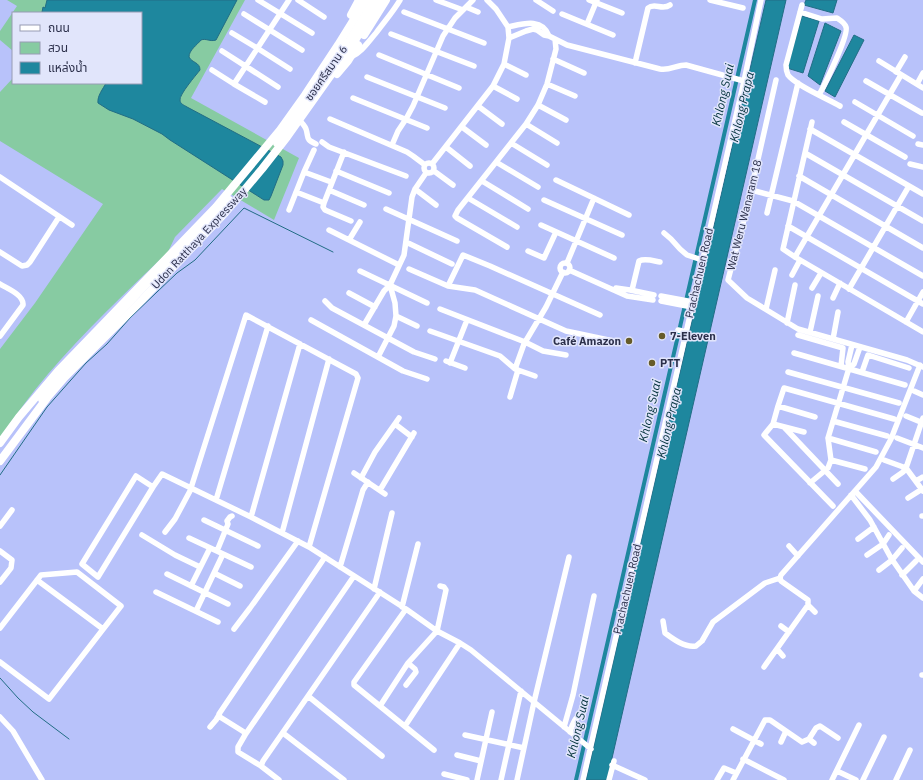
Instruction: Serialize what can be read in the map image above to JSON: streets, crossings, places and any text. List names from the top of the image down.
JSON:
{
  "streets": {
    "highway": ["Udon Ratthaya Expressway"],
    "street": ["ซอยศรีสมาน 6", "Wat Weru Wanaram 18", "Prachachuen Road"]
  },
  "crossings": [
    ["ซอยศรีสมาน 6", "Udon Ratthaya Expressway"]
  ],
  "water": ["Khlong Suai", "Khlong Prapa"],
  "places": ["7-Eleven", "Café Amazon", "PTT"],
  "legend": ["ถนน", "สวน", "แหล่งน้ำ"]
}
